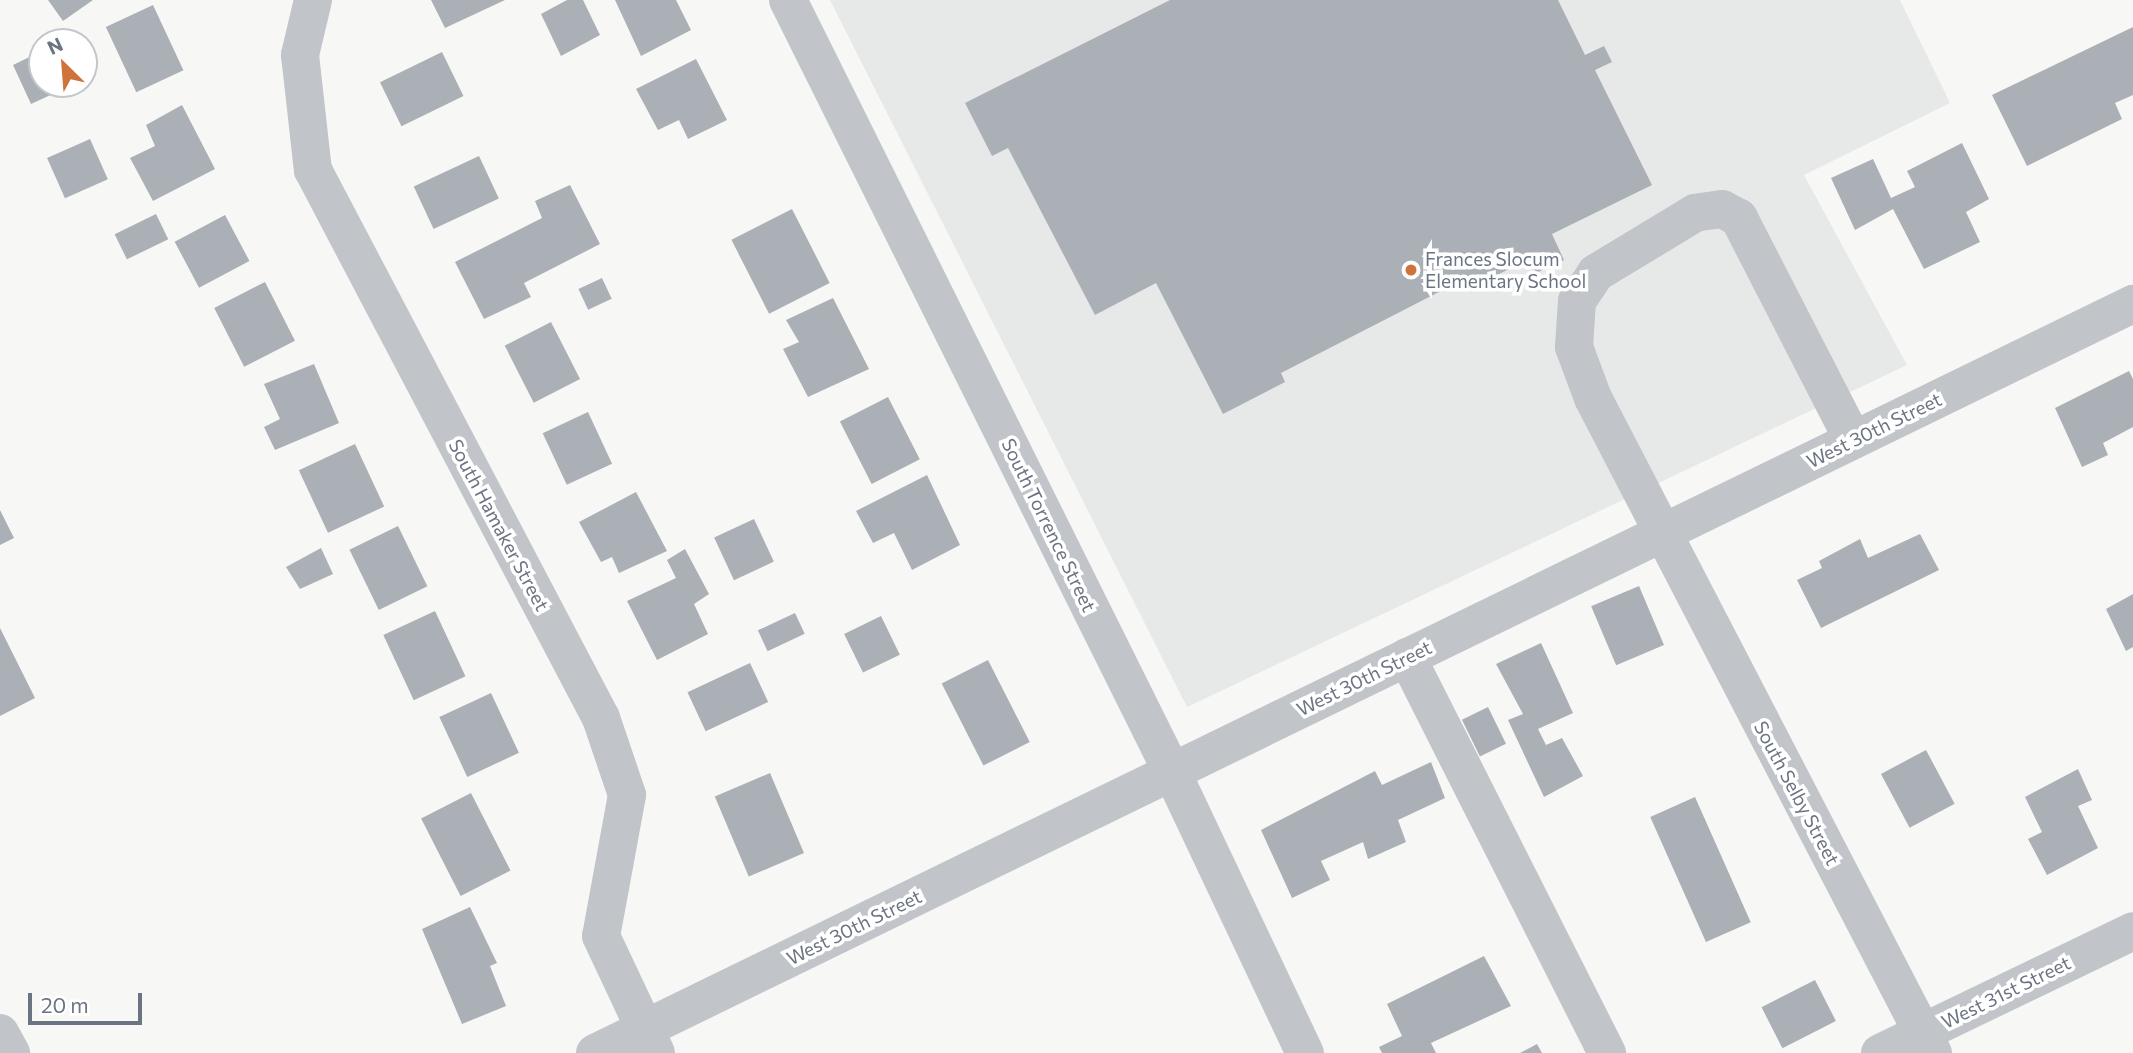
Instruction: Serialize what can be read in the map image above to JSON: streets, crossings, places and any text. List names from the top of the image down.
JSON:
{
  "streets": {
    "street": [
      "West 30th Street",
      "South Hamaker Street",
      "South Torrence Street",
      "South Selby Street",
      "West 31st Street"
    ]
  },
  "crossings": [
    ["West 30th Street", "South Hamaker Street"],
    ["West 30th Street", "South Torrence Street"],
    ["West 30th Street", "South Selby Street"],
    ["South Selby Street", "West 31st Street"]
  ],
  "places": ["Frances Slocum Elementary School"],
  "scale_bar": "20 m",
  "north": "top left"
}
